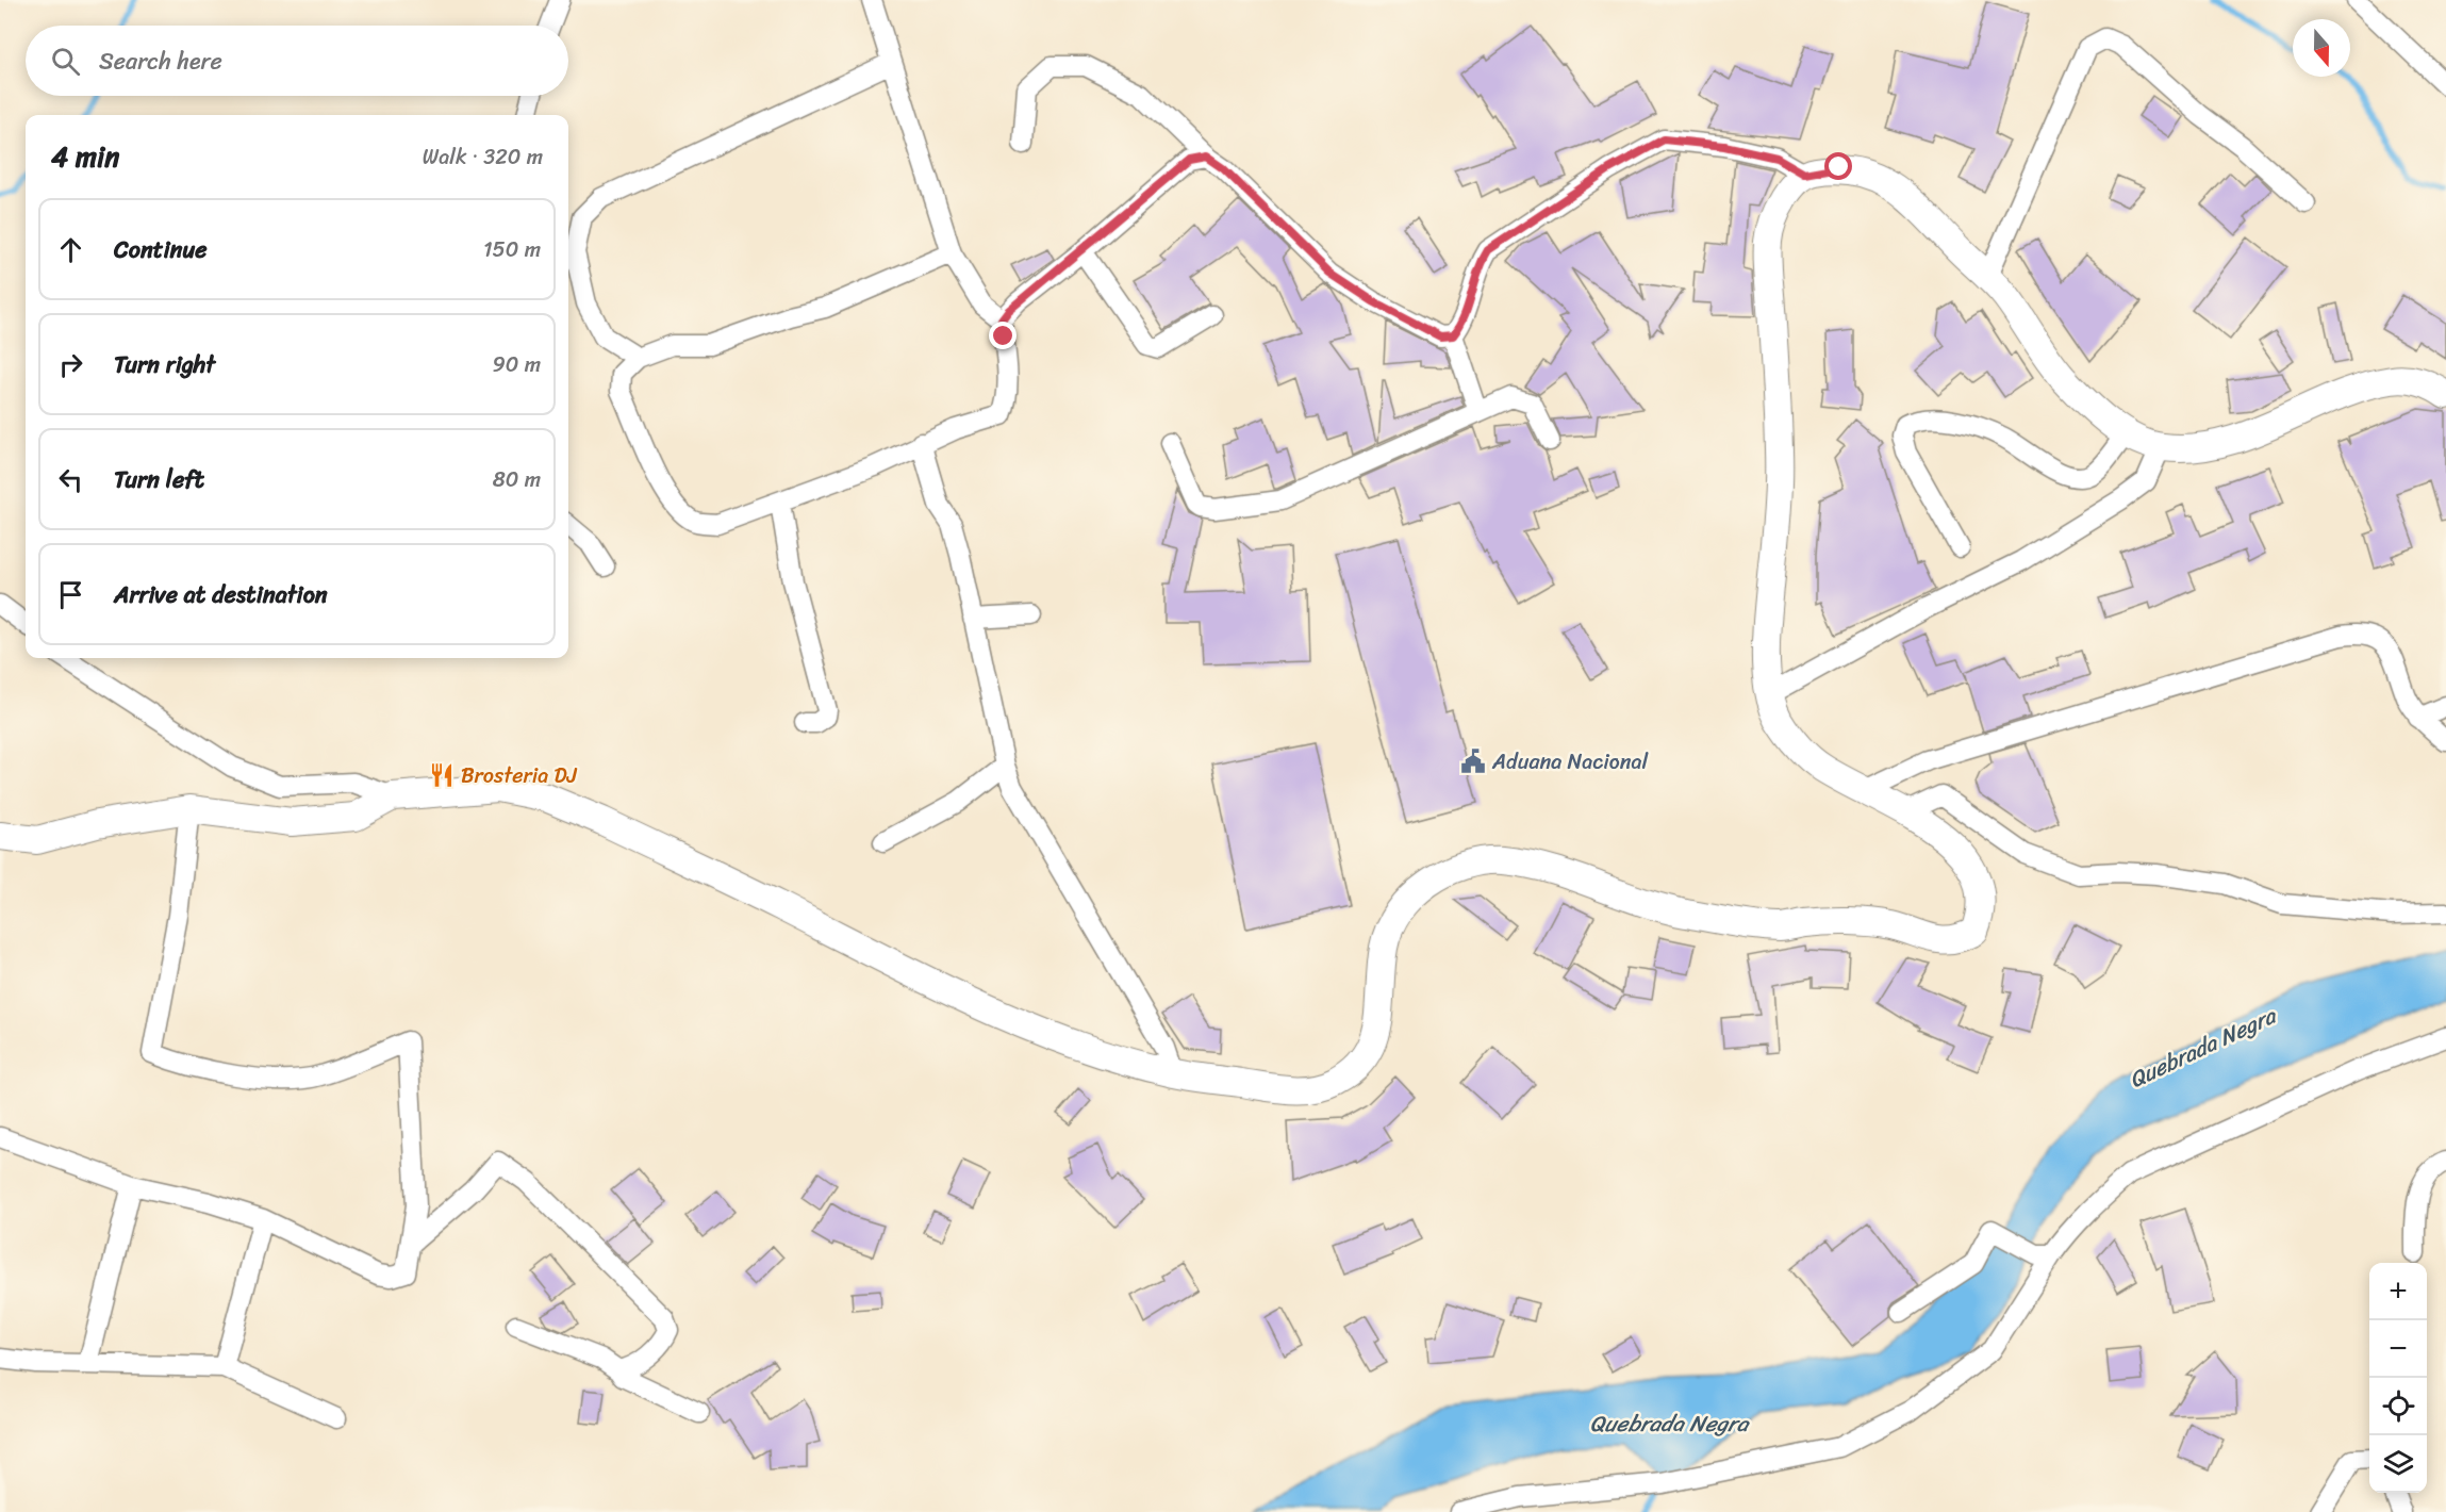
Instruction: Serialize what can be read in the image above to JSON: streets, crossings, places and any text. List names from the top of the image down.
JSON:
{
  "water": ["Quebrada Negra"],
  "places": {
    "public building": ["Aduana Nacional"],
    "restaurant": ["Brosteria DJ"]
  },
  "north": "bottom",
  "page": {
    "search": "Search here",
    "heading": ["4 min", "Walk · 320 m"],
    "list": [
      ["Continue", "150 m"],
      ["Turn right", "90 m"],
      ["Turn left", "80 m"],
      "Arrive at destination"
    ],
    "map_buttons": ["+", "−"]
  }
}
